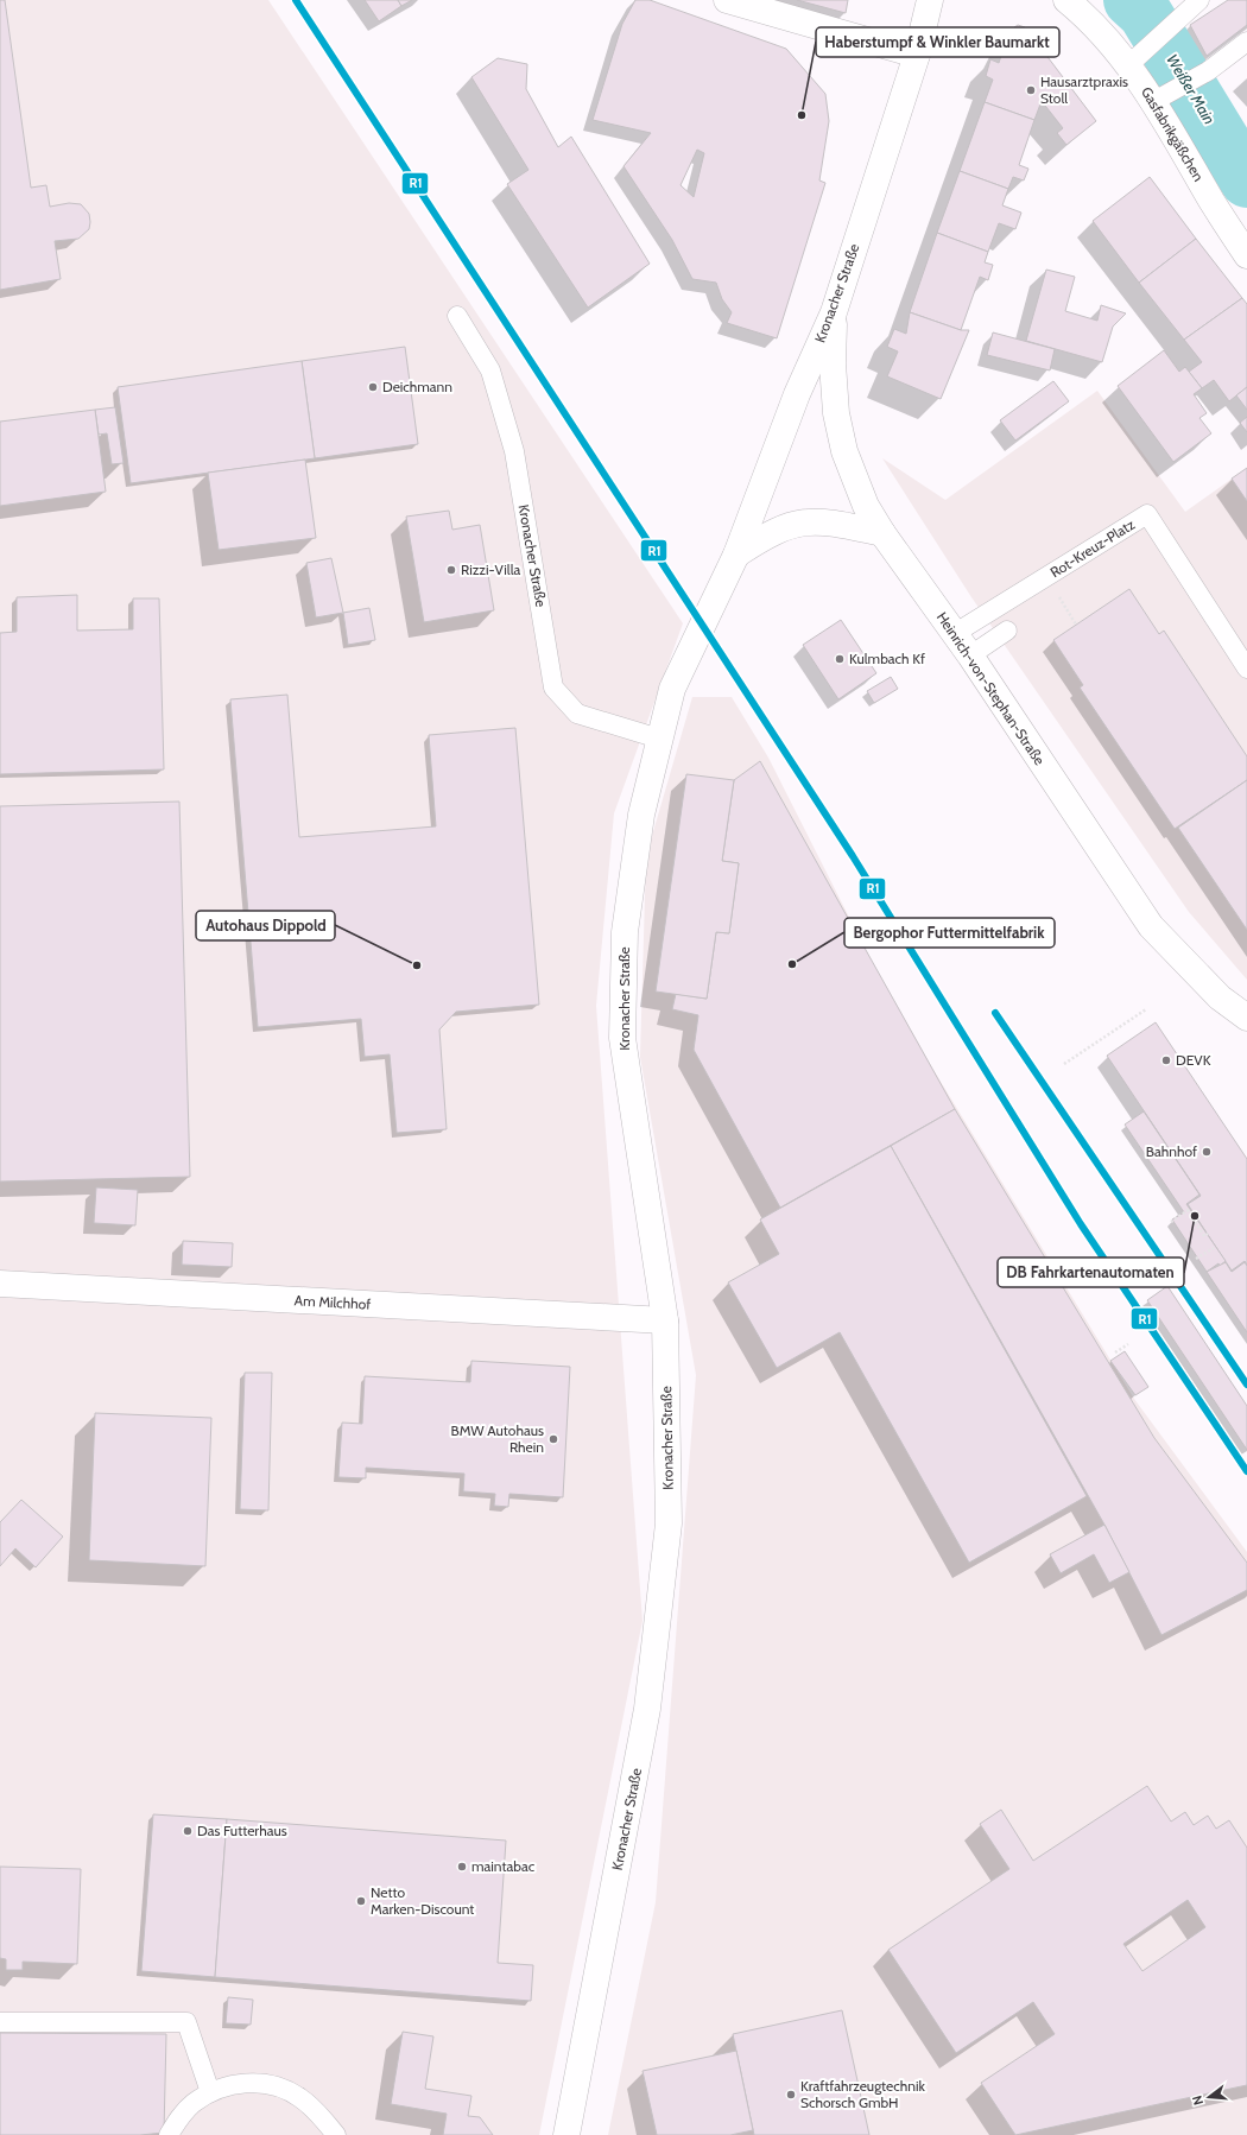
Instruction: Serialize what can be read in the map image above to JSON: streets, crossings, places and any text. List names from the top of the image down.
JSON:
{
  "streets": {
    "street": [
      "Gasfabrikgäßchen",
      "Kronacher Straße",
      "Heinrich-von-Stephan-Straße",
      "Am Milchhof"
    ],
    "lane": ["Rot-Kreuz-Platz"]
  },
  "crossings": [
    ["Kronacher Straße", "Heinrich-von-Stephan-Straße"],
    ["Kronacher Straße", "Am Milchhof"],
    ["Rot-Kreuz-Platz", "Heinrich-von-Stephan-Straße"]
  ],
  "water": ["Weißer Main"],
  "places": [
    "Hausarztpraxis Stoll",
    "Haberstumpf & Winkler Baumarkt",
    "Deichmann",
    "Rizzi-Villa",
    "Kulmbach Kf",
    "Bergophor Futtermittelfabrik",
    "Autohaus Dippold",
    "DEVK",
    "Bahnhof",
    "DB Fahrkartenautomaten",
    "BMW Autohaus Rhein",
    "Das Futterhaus",
    "maintabac",
    "Netto Marken-Discount",
    "Kraftfahrzeugtechnik Schorsch GmbH"
  ],
  "lines": ["transit line R1"],
  "north": "left"
}
